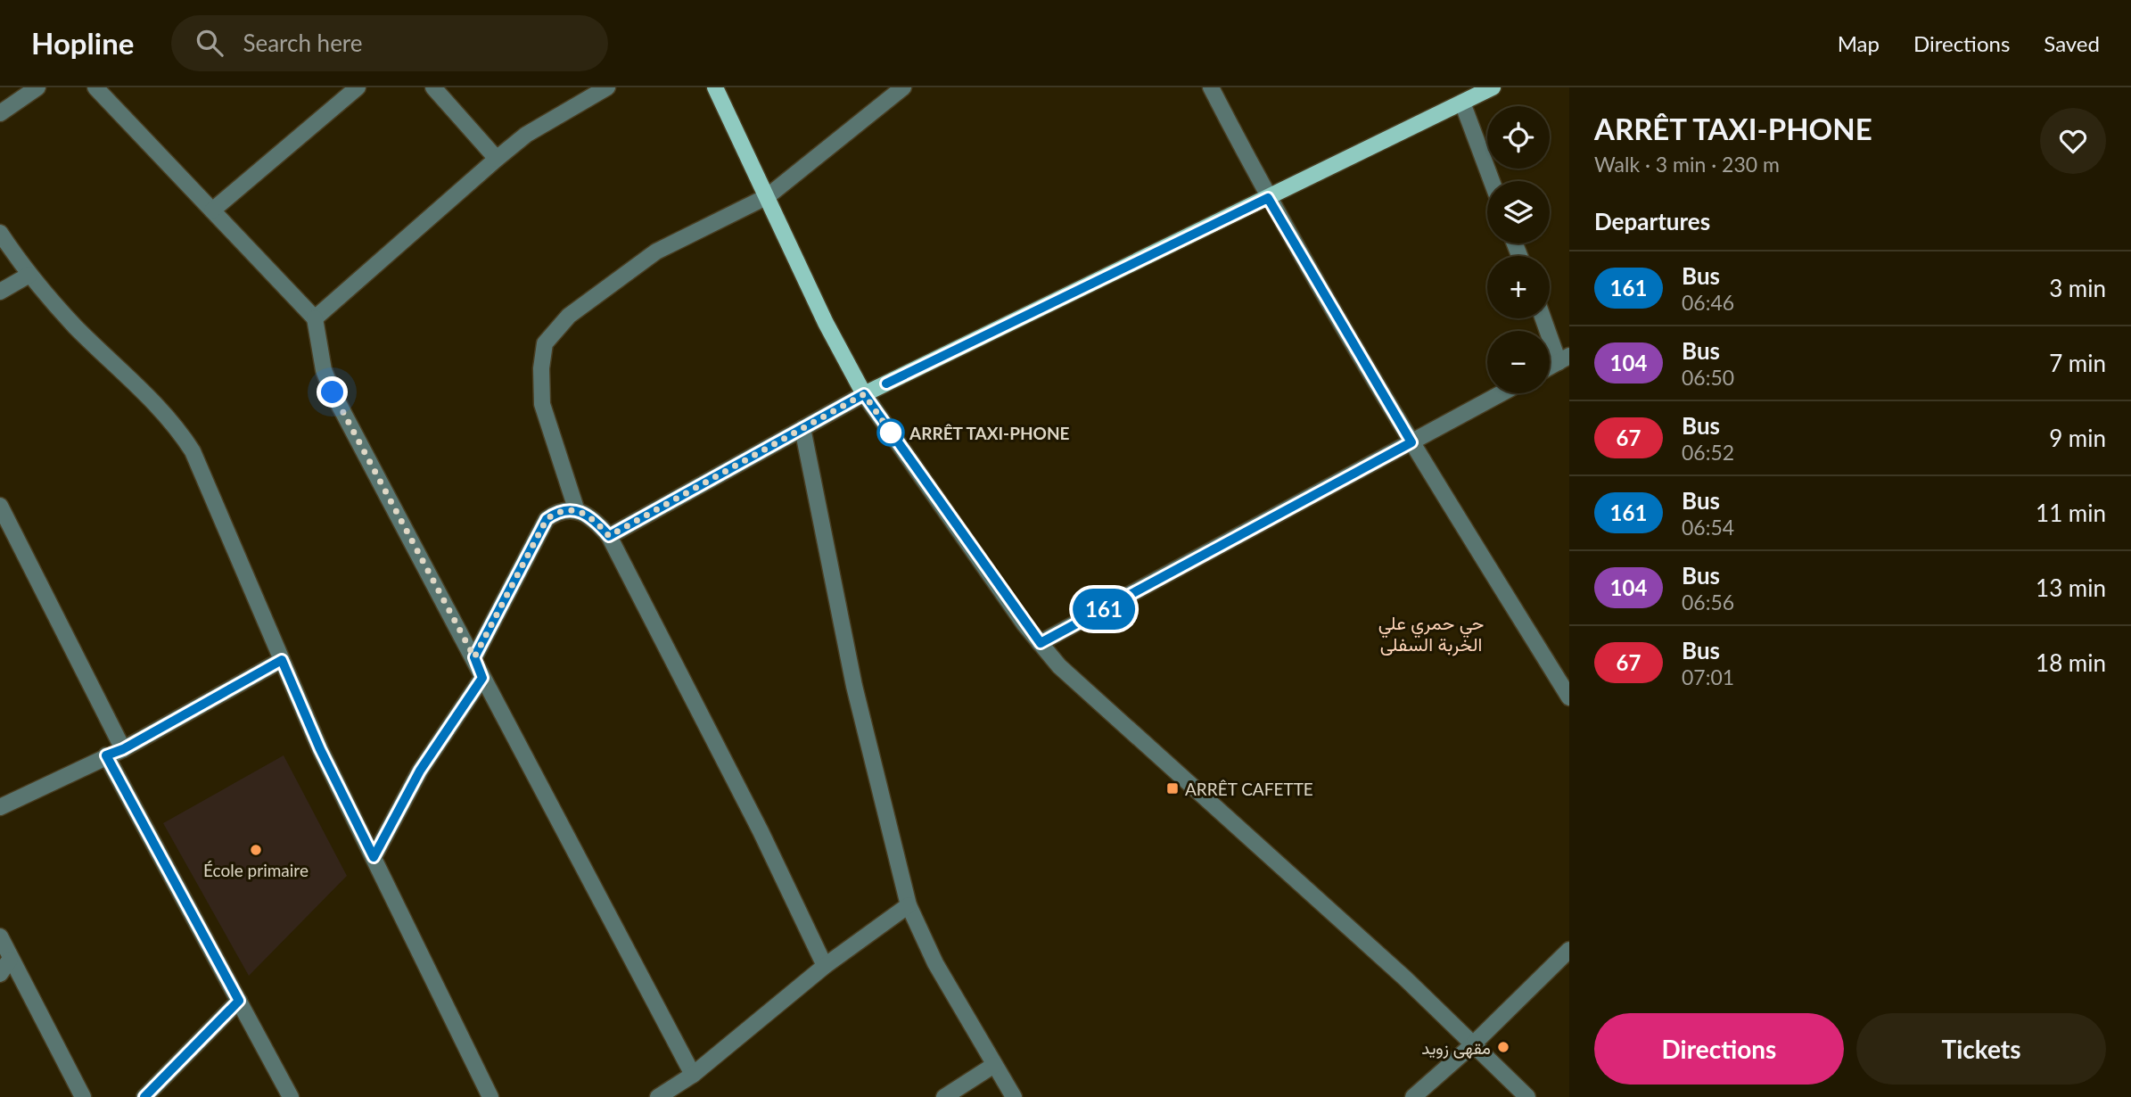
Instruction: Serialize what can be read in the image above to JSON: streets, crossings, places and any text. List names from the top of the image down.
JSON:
{
  "districts": ["حي حمري علي الخربة السفلى"],
  "places": {
    "other": ["ARRÊT TAXI-PHONE", "École primaire", "مقهى زويد"],
    "transit": ["ARRÊT CAFETTE"]
  },
  "lines": ["bus line 161"],
  "page": {
    "header": "Hopline",
    "search": "Search here",
    "nav": ["Map", "Directions", "Saved"],
    "on_map": "161",
    "heading": [
      ["ARRÊT TAXI-PHONE", "Walk · 3 min · 230 m"],
      "Departures"
    ],
    "map_buttons": ["+", "−"],
    "list": [
      {
        "mark": "161",
        "name": "Bus",
        "note": "06:46",
        "value": "3 min"
      },
      {
        "mark": "104",
        "name": "Bus",
        "note": "06:50",
        "value": "7 min"
      },
      {
        "mark": "67",
        "name": "Bus",
        "note": "06:52",
        "value": "9 min"
      },
      {
        "mark": "161",
        "name": "Bus",
        "note": "06:54",
        "value": "11 min"
      },
      {
        "mark": "104",
        "name": "Bus",
        "note": "06:56",
        "value": "13 min"
      },
      {
        "mark": "67",
        "name": "Bus",
        "note": "07:01",
        "value": "18 min"
      }
    ],
    "buttons": ["Directions", "Tickets"]
  }
}
